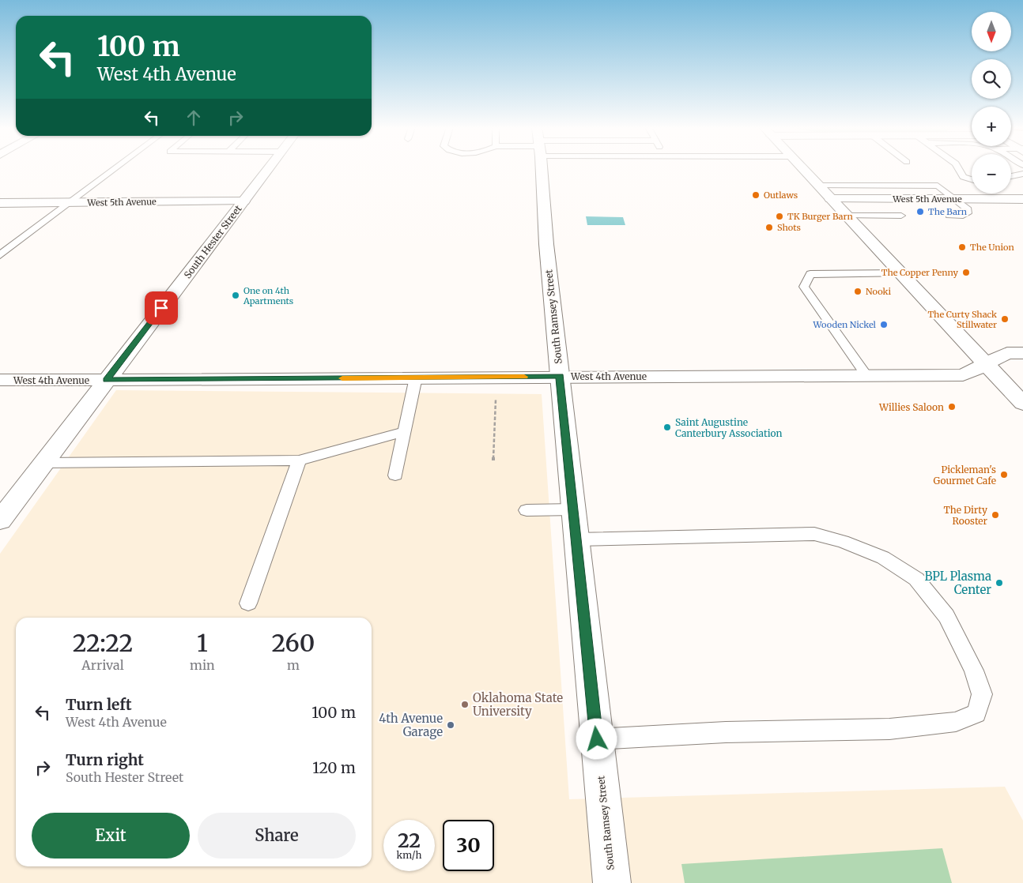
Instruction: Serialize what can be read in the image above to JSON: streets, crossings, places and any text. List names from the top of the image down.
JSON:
{
  "streets": {
    "street": [
      "West 5th Avenue",
      "South Hester Street",
      "South Ramsey Street",
      "West 4th Avenue"
    ]
  },
  "crossings": [
    ["West 5th Avenue", "South Hester Street"],
    ["South Hester Street", "West 4th Avenue"],
    ["South Ramsey Street", "West 4th Avenue"]
  ],
  "places": [
    "Outlaws",
    "The Barn",
    "TK Burger Barn",
    "Shots",
    "The Union",
    "The Copper Penny",
    "Nooki",
    "One on 4th Apartments",
    "The Curty Shack Stillwater",
    "Wooden Nickel",
    "Willies Saloon",
    "Saint Augustine Canterbury Association",
    "Pickleman's Gourmet Cafe",
    "The Dirty Rooster",
    "BPL Plasma Center",
    "Oklahoma State University",
    "4th Avenue Garage"
  ],
  "north": "bottom",
  "page": {
    "map_buttons": ["+", "−"],
    "turn": ["100 m", "West 4th Avenue"],
    "eta": [
      "22:22",
      "Arrival",
      "1",
      "min",
      "260",
      "m"
    ],
    "list": [
      {
        "name": "Turn left",
        "note": "West 4th Avenue",
        "value": "100 m"
      },
      {
        "name": "Turn right",
        "note": "South Hester Street",
        "value": "120 m"
      }
    ],
    "buttons": ["Exit", "Share"],
    "speed": "22 km/h",
    "limit": "30"
  }
}
